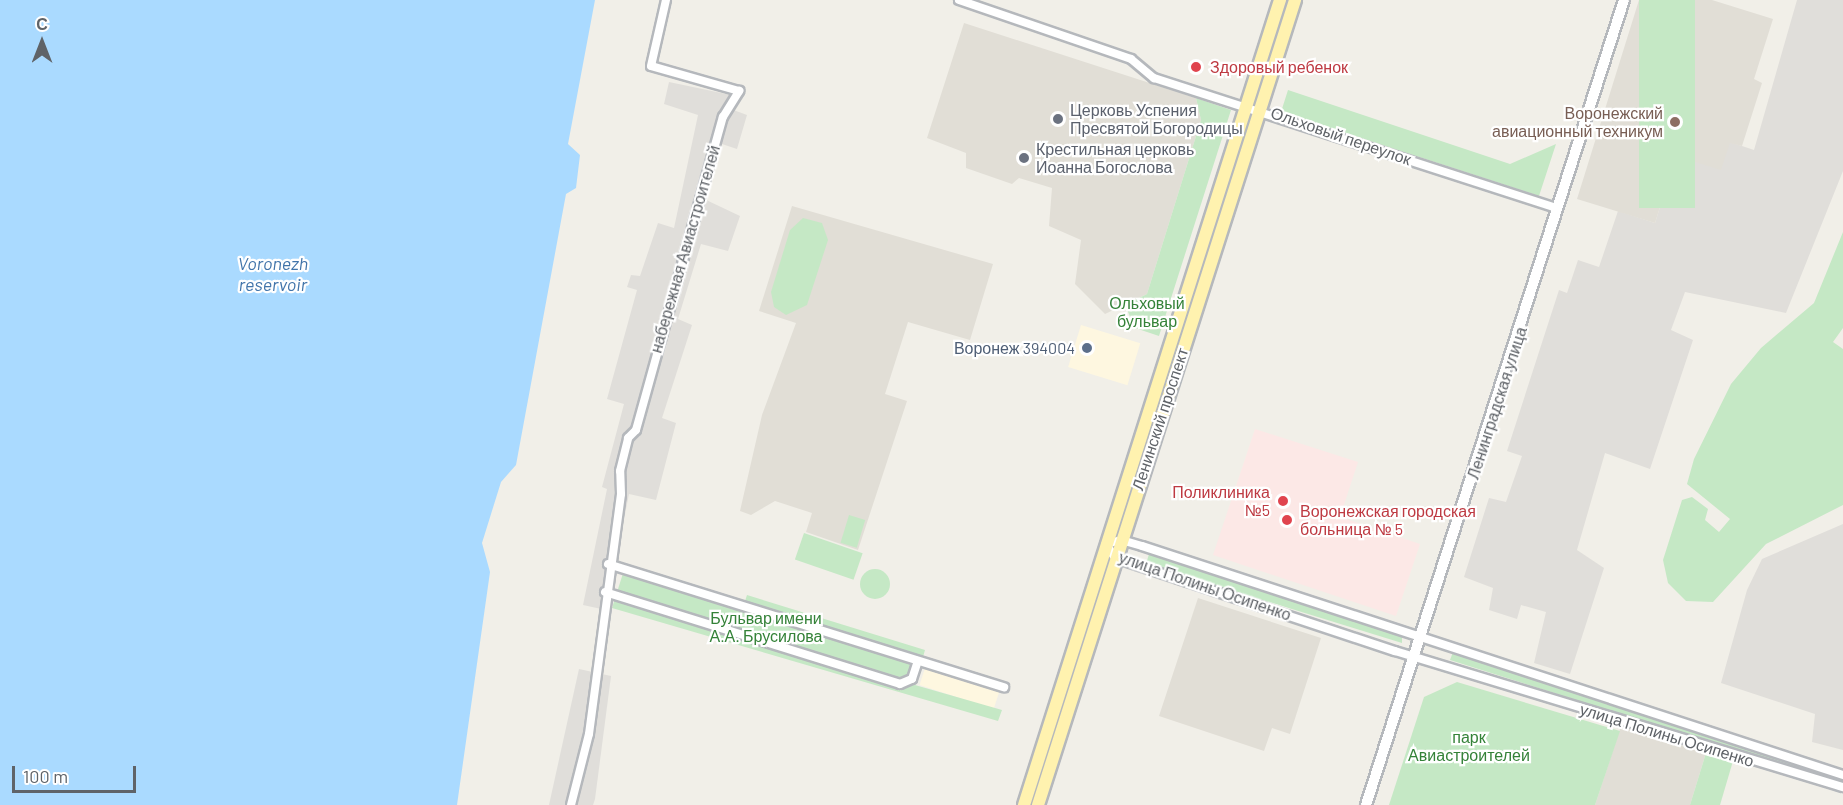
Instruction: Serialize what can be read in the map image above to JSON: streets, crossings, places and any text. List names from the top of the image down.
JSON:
{
  "streets": {
    "main road": ["Ленинградская улица", "Ленинский проспект"],
    "street": ["Ольховый переулок", "набережная Авиастроителей", "улица Полины Осипенко"]
  },
  "crossings": [
    ["Ольховый переулок", "Ленинградская улица"],
    ["Ольховый переулок", "Ленинский проспект"],
    ["Ленинградская улица", "улица Полины Осипенко"],
    ["Ленинский проспект", "улица Полины Осипенко"]
  ],
  "water": ["Voronezh reservoir"],
  "parks": ["Ольховый бульвар", "Бульвар имени А.А. Брусилова", "парк Авиастроителей"],
  "places": [
    "Здоровый ребенок",
    "Церковь Успения Пресвятой Богородицы",
    "Воронежский авиационный техникум",
    "Крестильная церковь Иоанна Богослова",
    "Воронеж 394004",
    "Поликлиника №5",
    "Воронежская городская больница № 5"
  ],
  "scale_bar": "100 m",
  "north": "top"
}
